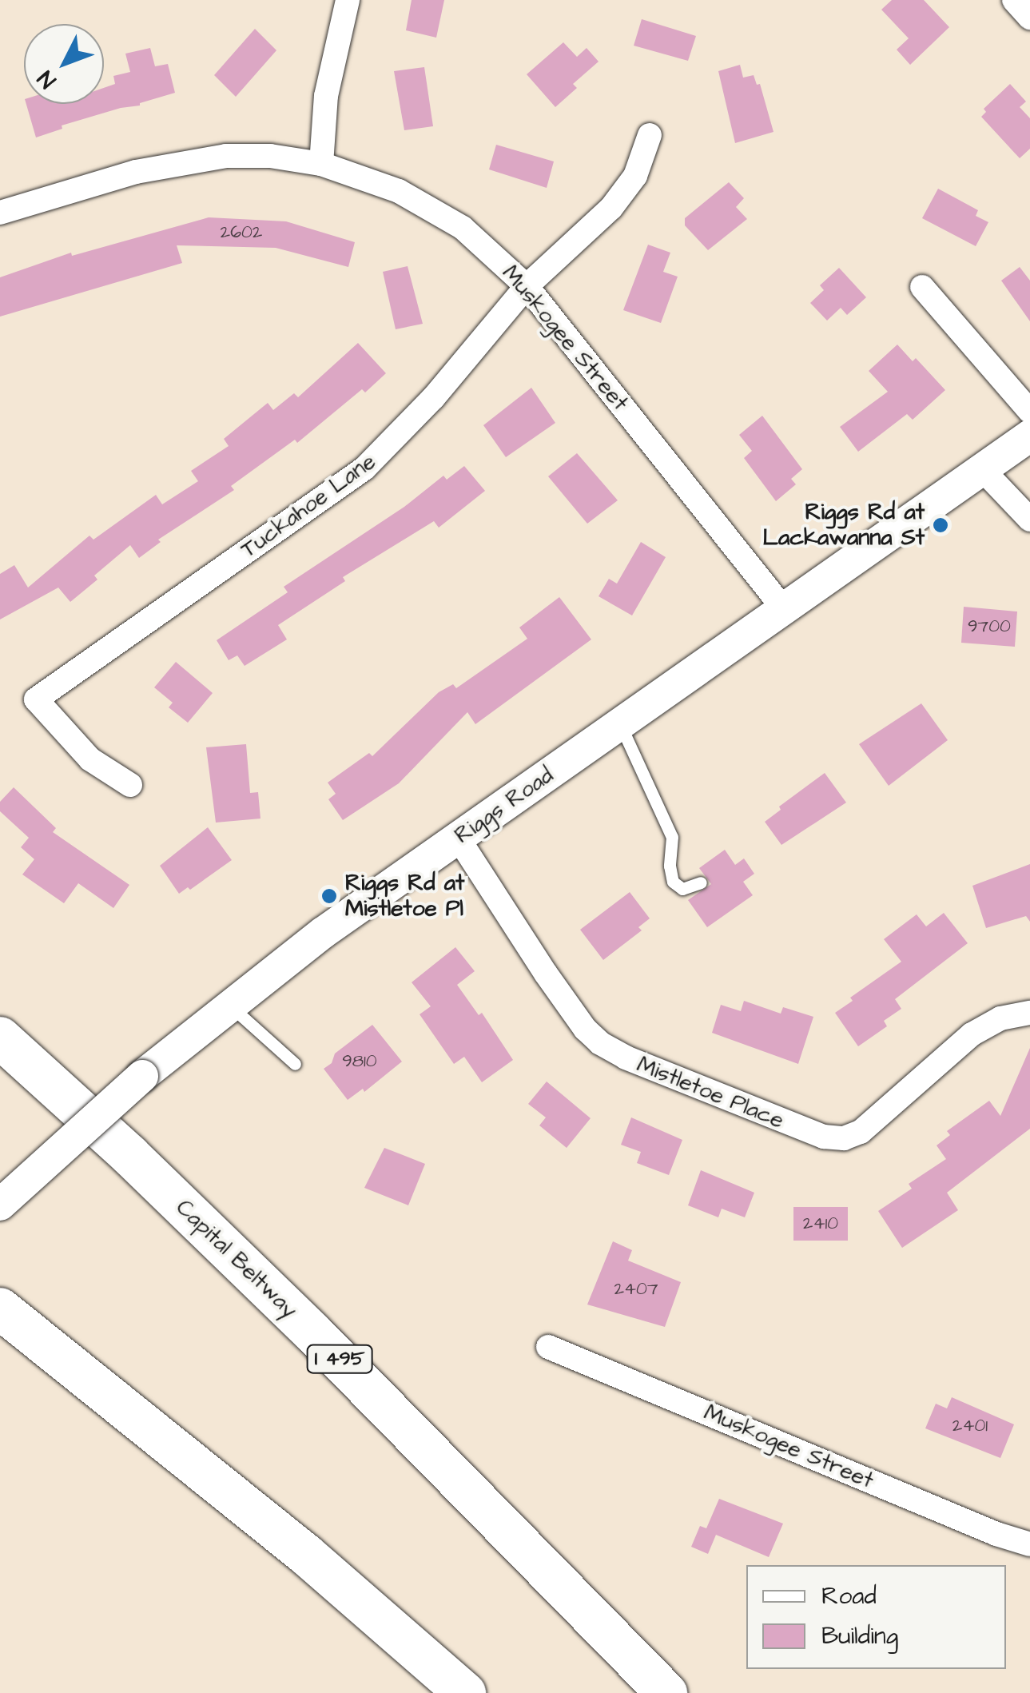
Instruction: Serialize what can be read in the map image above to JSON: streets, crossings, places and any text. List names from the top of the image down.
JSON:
{
  "streets": {
    "highway": ["Capital Beltway", "I 495"],
    "main road": ["Riggs Road"],
    "street": ["Muskogee Street", "Tuckahoe Lane", "Mistletoe Place"]
  },
  "crossings": [
    ["Muskogee Street", "Tuckahoe Lane"],
    ["Muskogee Street", "Riggs Road"],
    ["Riggs Road", "Mistletoe Place"]
  ],
  "places": ["Riggs Rd at Lackawanna St", "Riggs Rd at Mistletoe Pl"],
  "house_numbers": [
    "2602",
    "9700",
    "9810",
    "2410",
    "2407",
    "2401"
  ],
  "legend": ["Road", "Building"],
  "north": "bottom left"
}
